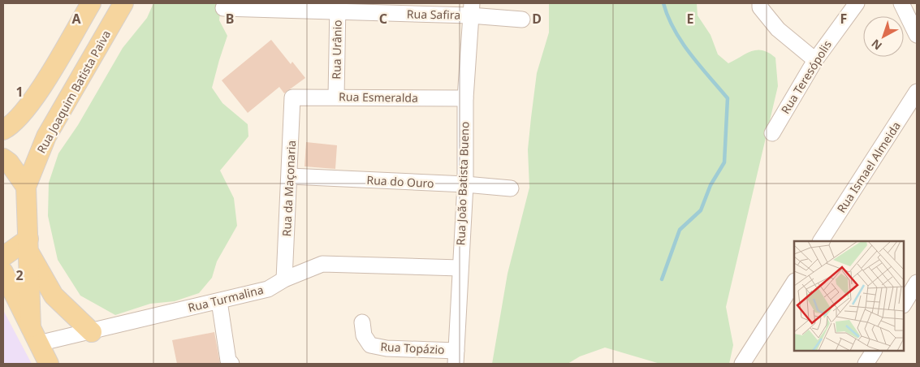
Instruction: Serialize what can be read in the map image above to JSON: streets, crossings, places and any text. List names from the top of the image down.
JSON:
{
  "streets": {
    "main road": ["Rua Joaquim Batista Paiva"],
    "street": [
      "Rua Safira",
      "Rua Urânio",
      "Rua Teresópolis",
      "Rua Esmeralda",
      "Rua Ismael Almeida",
      "Rua do Ouro",
      "Rua João Batista Bueno",
      "Rua da Maçonaria",
      "Rua Turmalina",
      "Rua Topázio"
    ]
  },
  "crossings": [
    ["Rua Safira", "Rua Urânio"],
    ["Rua Safira", "Rua João Batista Bueno"],
    ["Rua Urânio", "Rua Esmeralda"],
    ["Rua Joaquim Batista Paiva", "Rua Turmalina"],
    ["Rua Esmeralda", "Rua João Batista Bueno"],
    ["Rua Esmeralda", "Rua da Maçonaria"],
    ["Rua do Ouro", "Rua João Batista Bueno"],
    ["Rua do Ouro", "Rua da Maçonaria"],
    ["Rua João Batista Bueno", "Rua Turmalina"],
    ["Rua João Batista Bueno", "Rua Topázio"],
    ["Rua da Maçonaria", "Rua Turmalina"]
  ],
  "north": "bottom left",
  "grid": {
    "columns": [
      "A",
      "B",
      "C",
      "D",
      "E",
      "F"
    ],
    "rows": ["1", "2"]
  }
}
